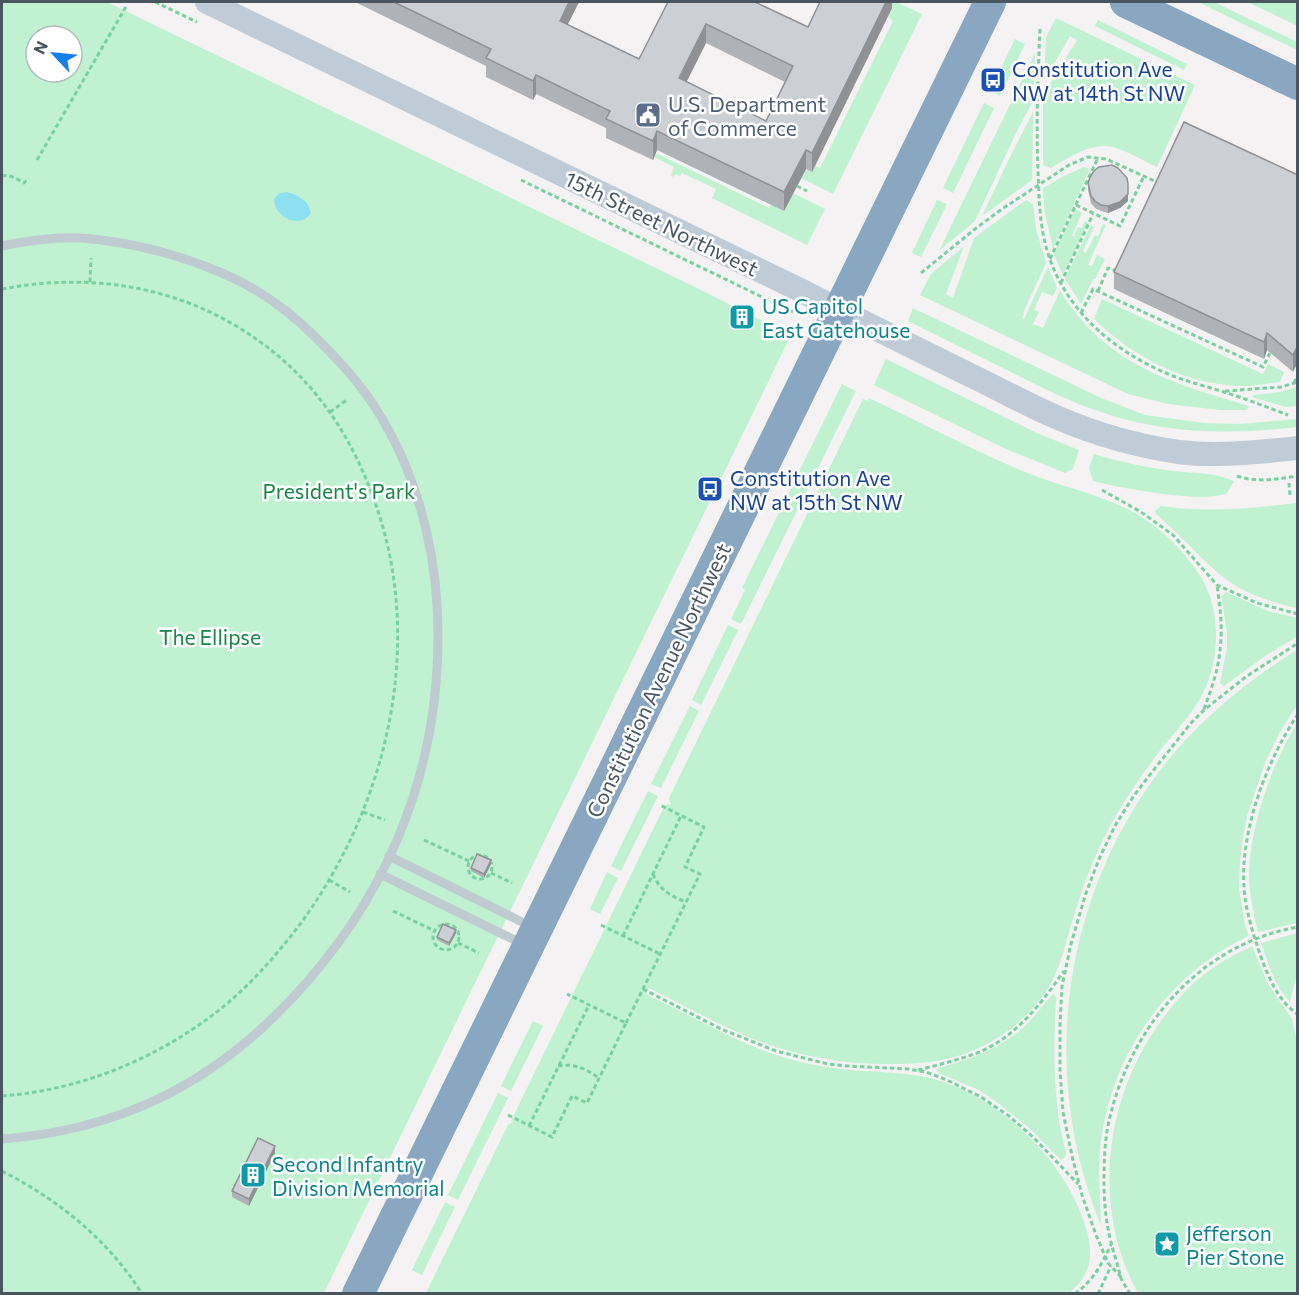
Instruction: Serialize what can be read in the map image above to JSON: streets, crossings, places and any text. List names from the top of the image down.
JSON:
{
  "streets": {
    "highway": ["Constitution Avenue Northwest"],
    "main road": ["15th Street Northwest"]
  },
  "crossings": [
    ["15th Street Northwest", "Constitution Avenue Northwest"]
  ],
  "parks": ["President's Park", "The Ellipse"],
  "places": {
    "bus stop": ["Constitution Ave NW at 14th St NW", "Constitution Ave NW at 15th St NW"],
    "public building": ["U.S. Department of Commerce"],
    "building": ["US Capitol East Gatehouse", "Second Infantry Division Memorial"],
    "place": ["Jefferson Pier Stone"]
  },
  "north": "top left"
}
